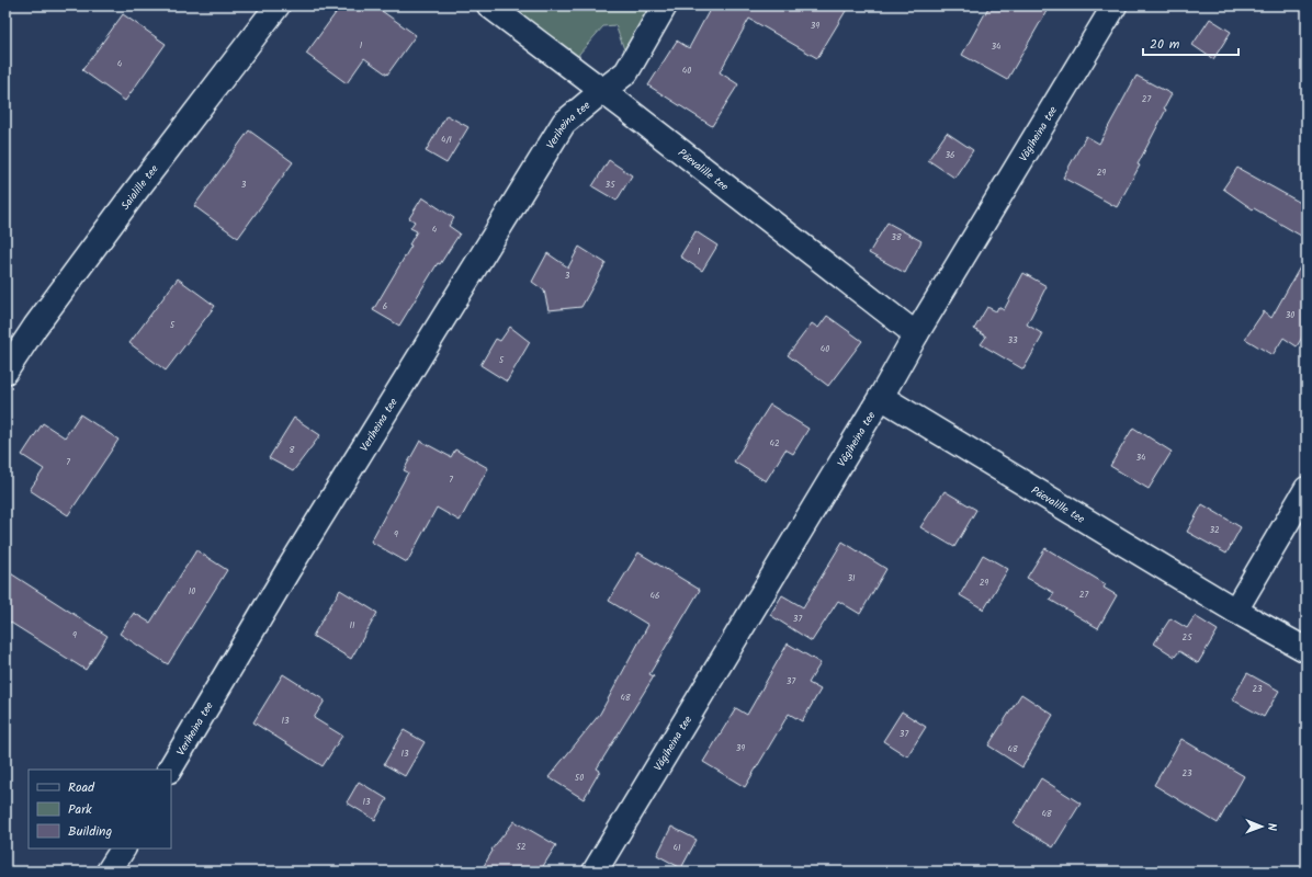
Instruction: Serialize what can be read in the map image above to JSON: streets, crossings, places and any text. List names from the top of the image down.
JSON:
{
  "streets": {
    "street": [
      "Veriheina tee",
      "Vägiheina tee",
      "Päevalille tee",
      "Saialille tee"
    ]
  },
  "crossings": [
    ["Veriheina tee", "Päevalille tee"],
    ["Vägiheina tee", "Päevalille tee"]
  ],
  "house_numbers": [
    "39",
    "1",
    "34",
    "4",
    "40",
    "27",
    "4/1",
    "36",
    "29",
    "3",
    "35",
    "4",
    "38",
    "1",
    "3",
    "6",
    "30",
    "5",
    "33",
    "40",
    "5",
    "42",
    "8",
    "34",
    "7",
    "7",
    "32",
    "9",
    "31",
    "29",
    "10",
    "27",
    "46",
    "37",
    "11",
    "9",
    "25",
    "37",
    "23",
    "48",
    "13",
    "37",
    "39",
    "48",
    "13",
    "23",
    "50",
    "13",
    "48",
    "52",
    "41"
  ],
  "legend": ["Road", "Park", "Building"],
  "scale_bar": "20 m",
  "north": "right"
}
